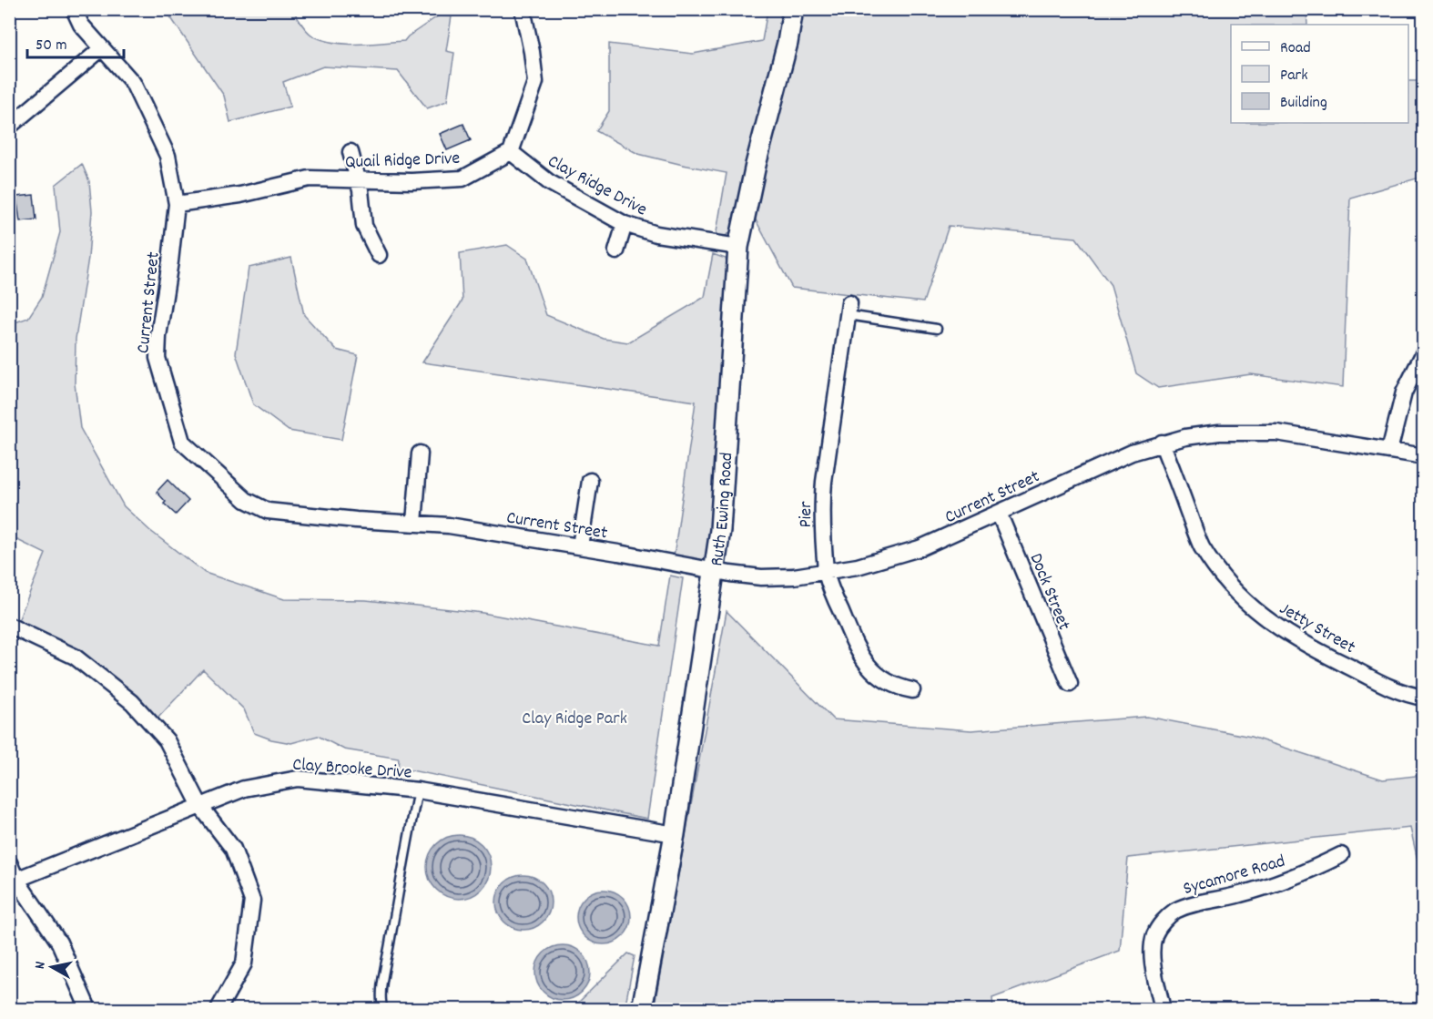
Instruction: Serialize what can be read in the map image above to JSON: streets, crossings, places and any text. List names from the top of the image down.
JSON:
{
  "streets": {
    "street": [
      "Quail Ridge Drive",
      "Clay Ridge Drive",
      "Current Street",
      "Ruth Ewing Road",
      "Pier",
      "Dock Street",
      "Jetty Street",
      "Clay Brooke Drive",
      "Sycamore Road"
    ]
  },
  "crossings": [
    ["Quail Ridge Drive", "Clay Ridge Drive"],
    ["Quail Ridge Drive", "Current Street"],
    ["Clay Ridge Drive", "Ruth Ewing Road"],
    ["Current Street", "Ruth Ewing Road"],
    ["Current Street", "Pier"],
    ["Current Street", "Dock Street"],
    ["Current Street", "Jetty Street"],
    ["Ruth Ewing Road", "Clay Brooke Drive"]
  ],
  "parks": ["Clay Ridge Park"],
  "legend": ["Road", "Park", "Building"],
  "scale_bar": "50 m",
  "north": "left"
}
